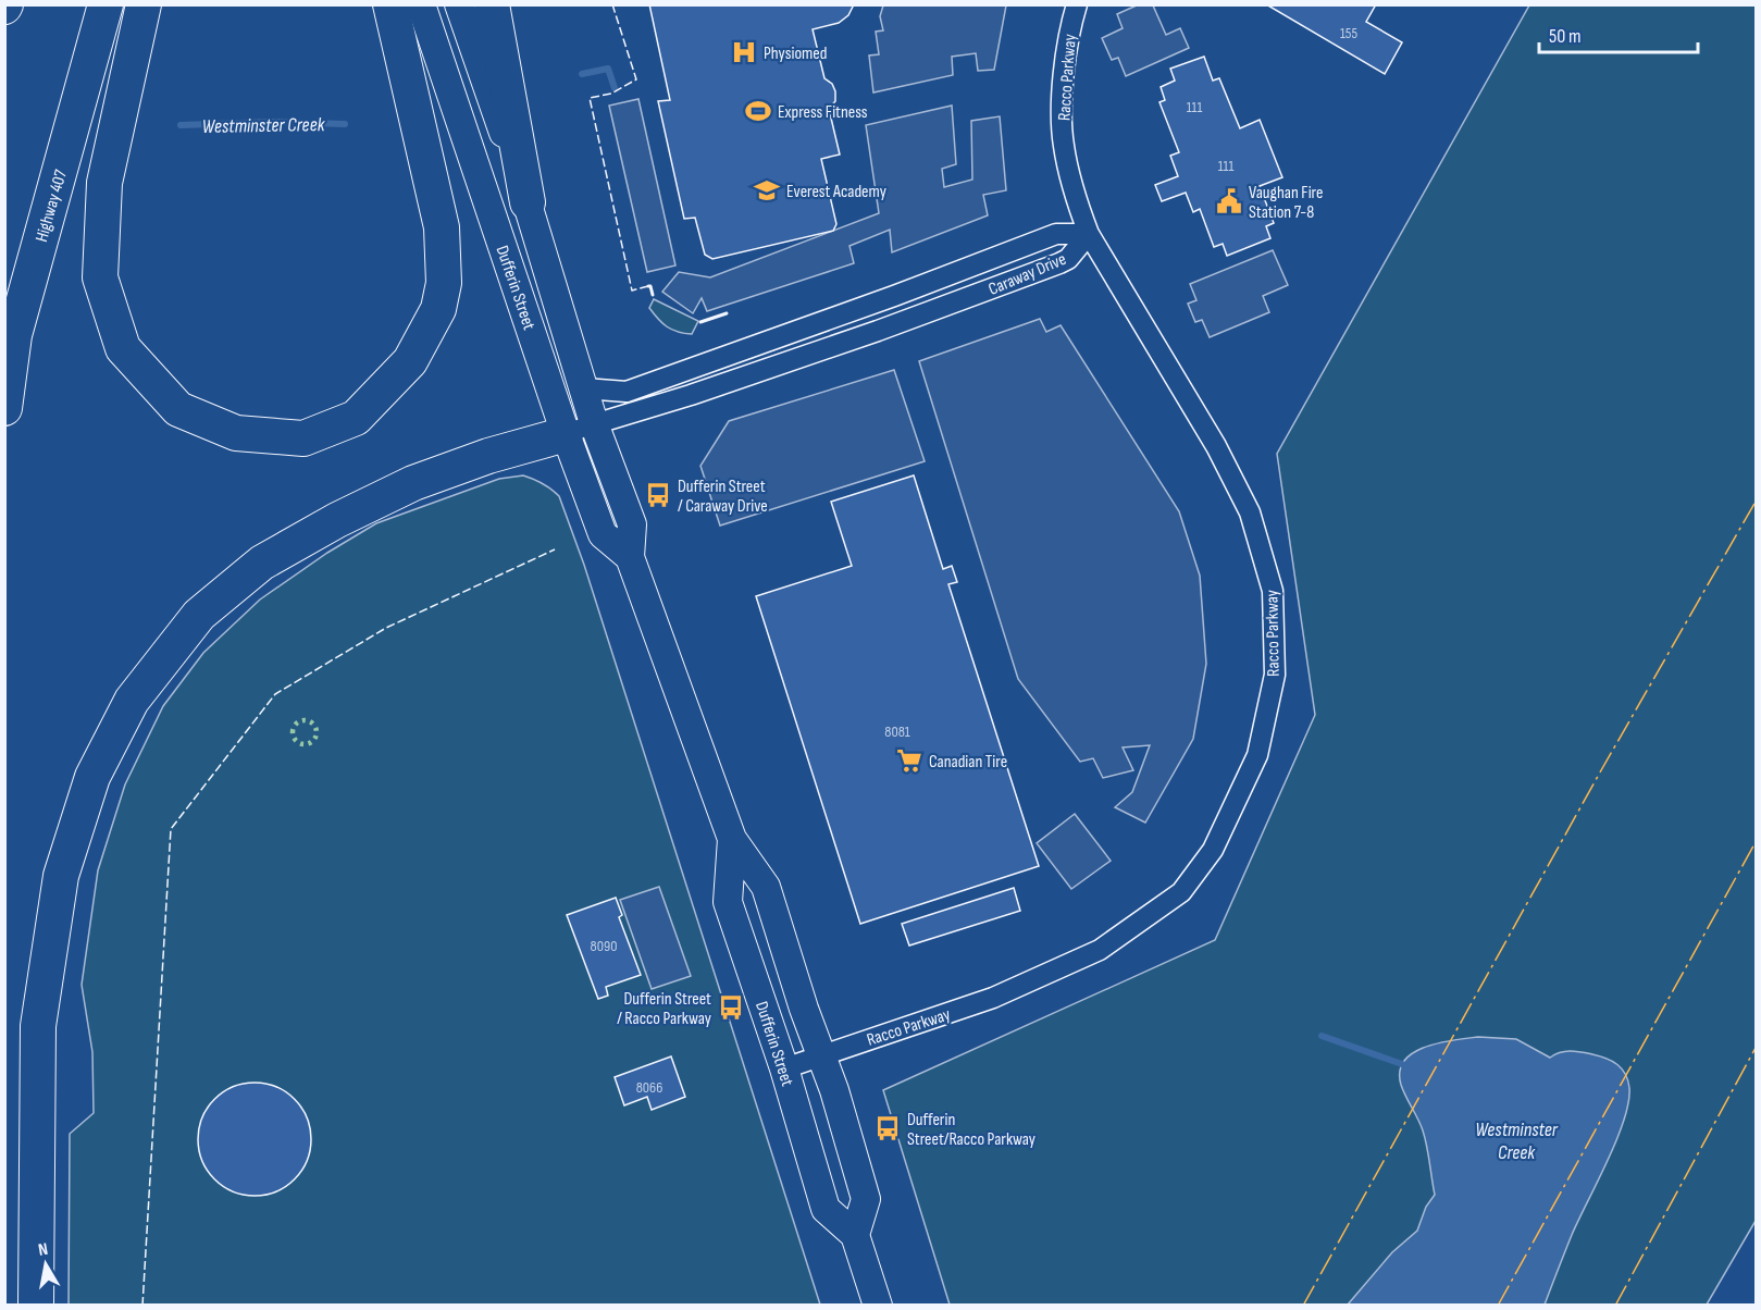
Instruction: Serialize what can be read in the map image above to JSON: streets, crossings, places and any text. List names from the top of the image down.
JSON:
{
  "streets": {
    "highway": ["Highway 407"],
    "main road": ["Dufferin Street"],
    "street": ["Racco Parkway", "Caraway Drive"]
  },
  "crossings": [
    ["Racco Parkway", "Caraway Drive"],
    ["Racco Parkway", "Dufferin Street"],
    ["Caraway Drive", "Dufferin Street"]
  ],
  "water": ["Westminster Creek"],
  "places": {
    "hospital": ["Physiomed"],
    "sports": ["Express Fitness"],
    "school or university": ["Everest Academy"],
    "public building": ["Vaughan Fire Station 7-8"],
    "bus stop": ["Dufferin Street / Caraway Drive", "Dufferin Street / Racco Parkway", "Dufferin Street/Racco Parkway"],
    "supermarket": ["Canadian Tire"]
  },
  "house_numbers": [
    "155",
    "111",
    "111",
    "8081",
    "8090",
    "8066"
  ],
  "scale_bar": "50 m",
  "north": "top"
}
